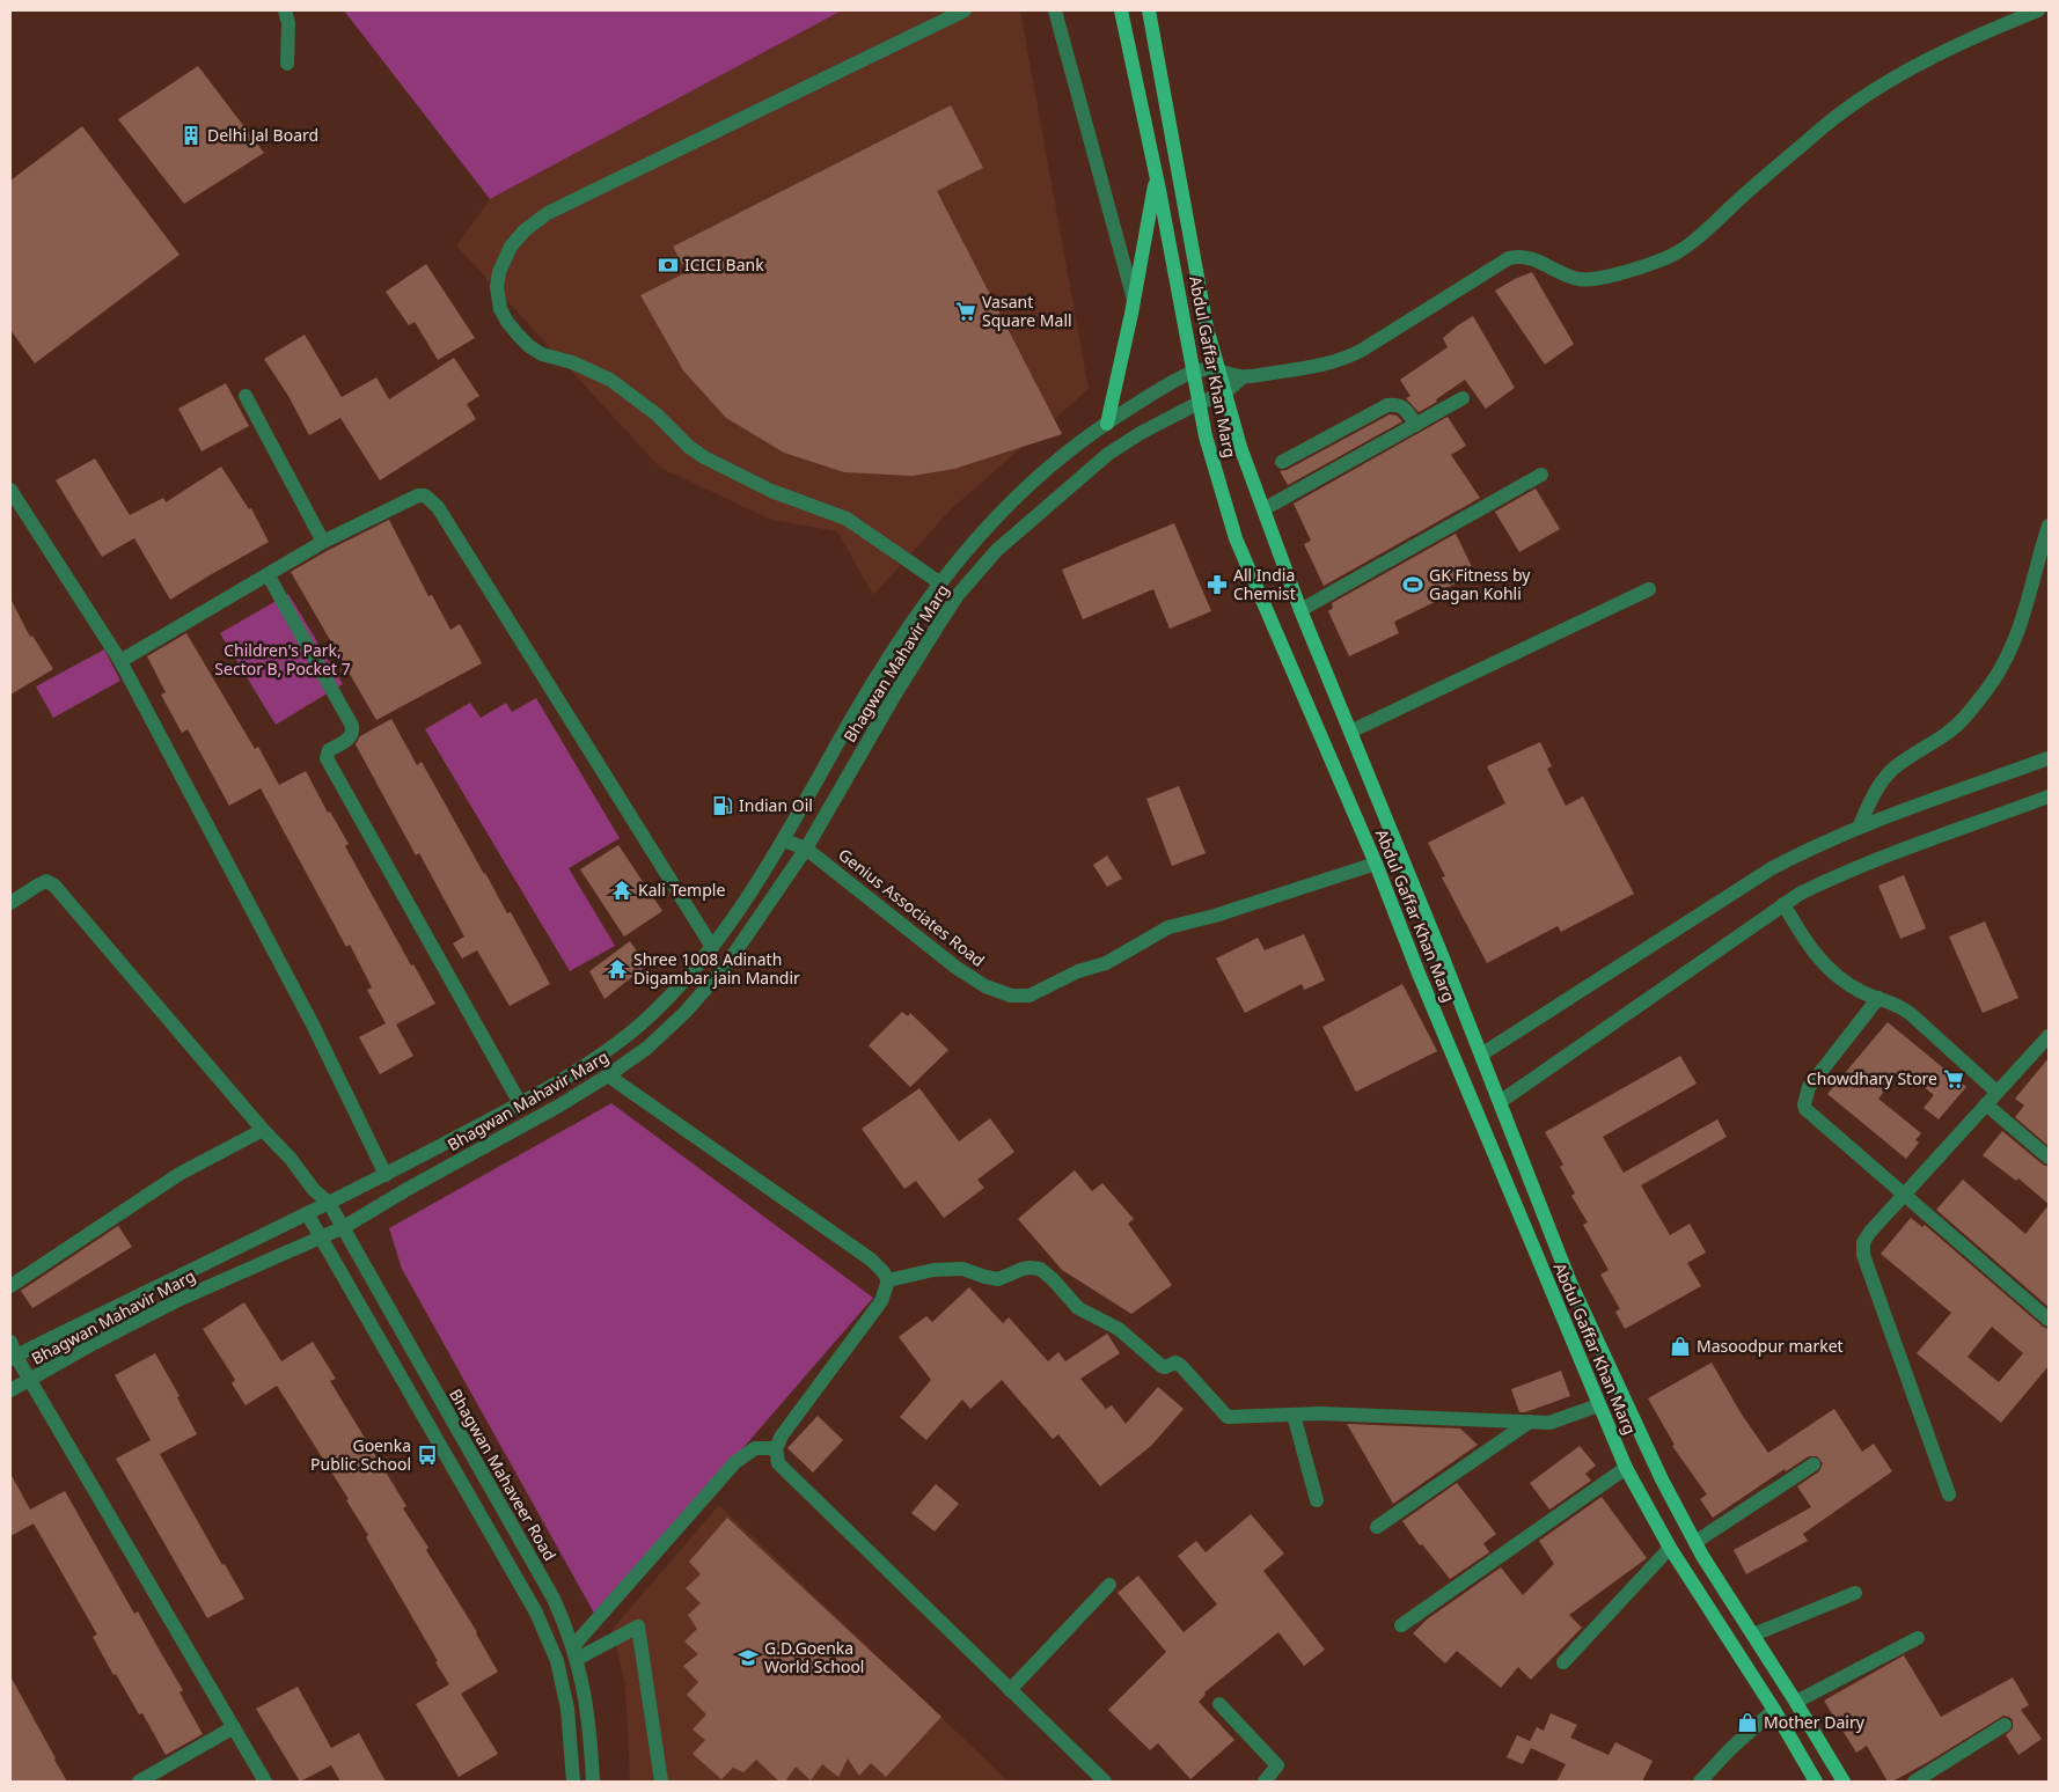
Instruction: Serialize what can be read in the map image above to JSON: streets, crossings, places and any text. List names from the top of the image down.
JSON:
{
  "streets": {
    "main road": ["Abdul Gaffar Khan Marg"],
    "street": ["Bhagwan Mahavir Marg", "Genius Associates Road", "Bhagwan Mahaveer Road"]
  },
  "crossings": [
    ["Abdul Gaffar Khan Marg", "Bhagwan Mahavir Marg"],
    ["Abdul Gaffar Khan Marg", "Genius Associates Road"],
    ["Bhagwan Mahavir Marg", "Genius Associates Road"],
    ["Bhagwan Mahavir Marg", "Bhagwan Mahaveer Road"]
  ],
  "parks": ["Children's Park, Sector B, Pocket 7"],
  "places": {
    "building": ["Delhi Jal Board"],
    "bank": ["ICICI Bank"],
    "supermarket": ["Vasant Square Mall", "Chowdhary Store"],
    "pharmacy": ["All India Chemist"],
    "sports": ["GK Fitness by Gagan Kohli"],
    "fuel station": ["Indian Oil"],
    "temple": ["Kali Temple", "Shree 1008 Adinath Digambar jain Mandir"],
    "shop": ["Masoodpur market", "Mother Dairy"],
    "bus stop": ["Goenka Public School"],
    "school or university": ["G.D.Goenka World School"]
  }
}
